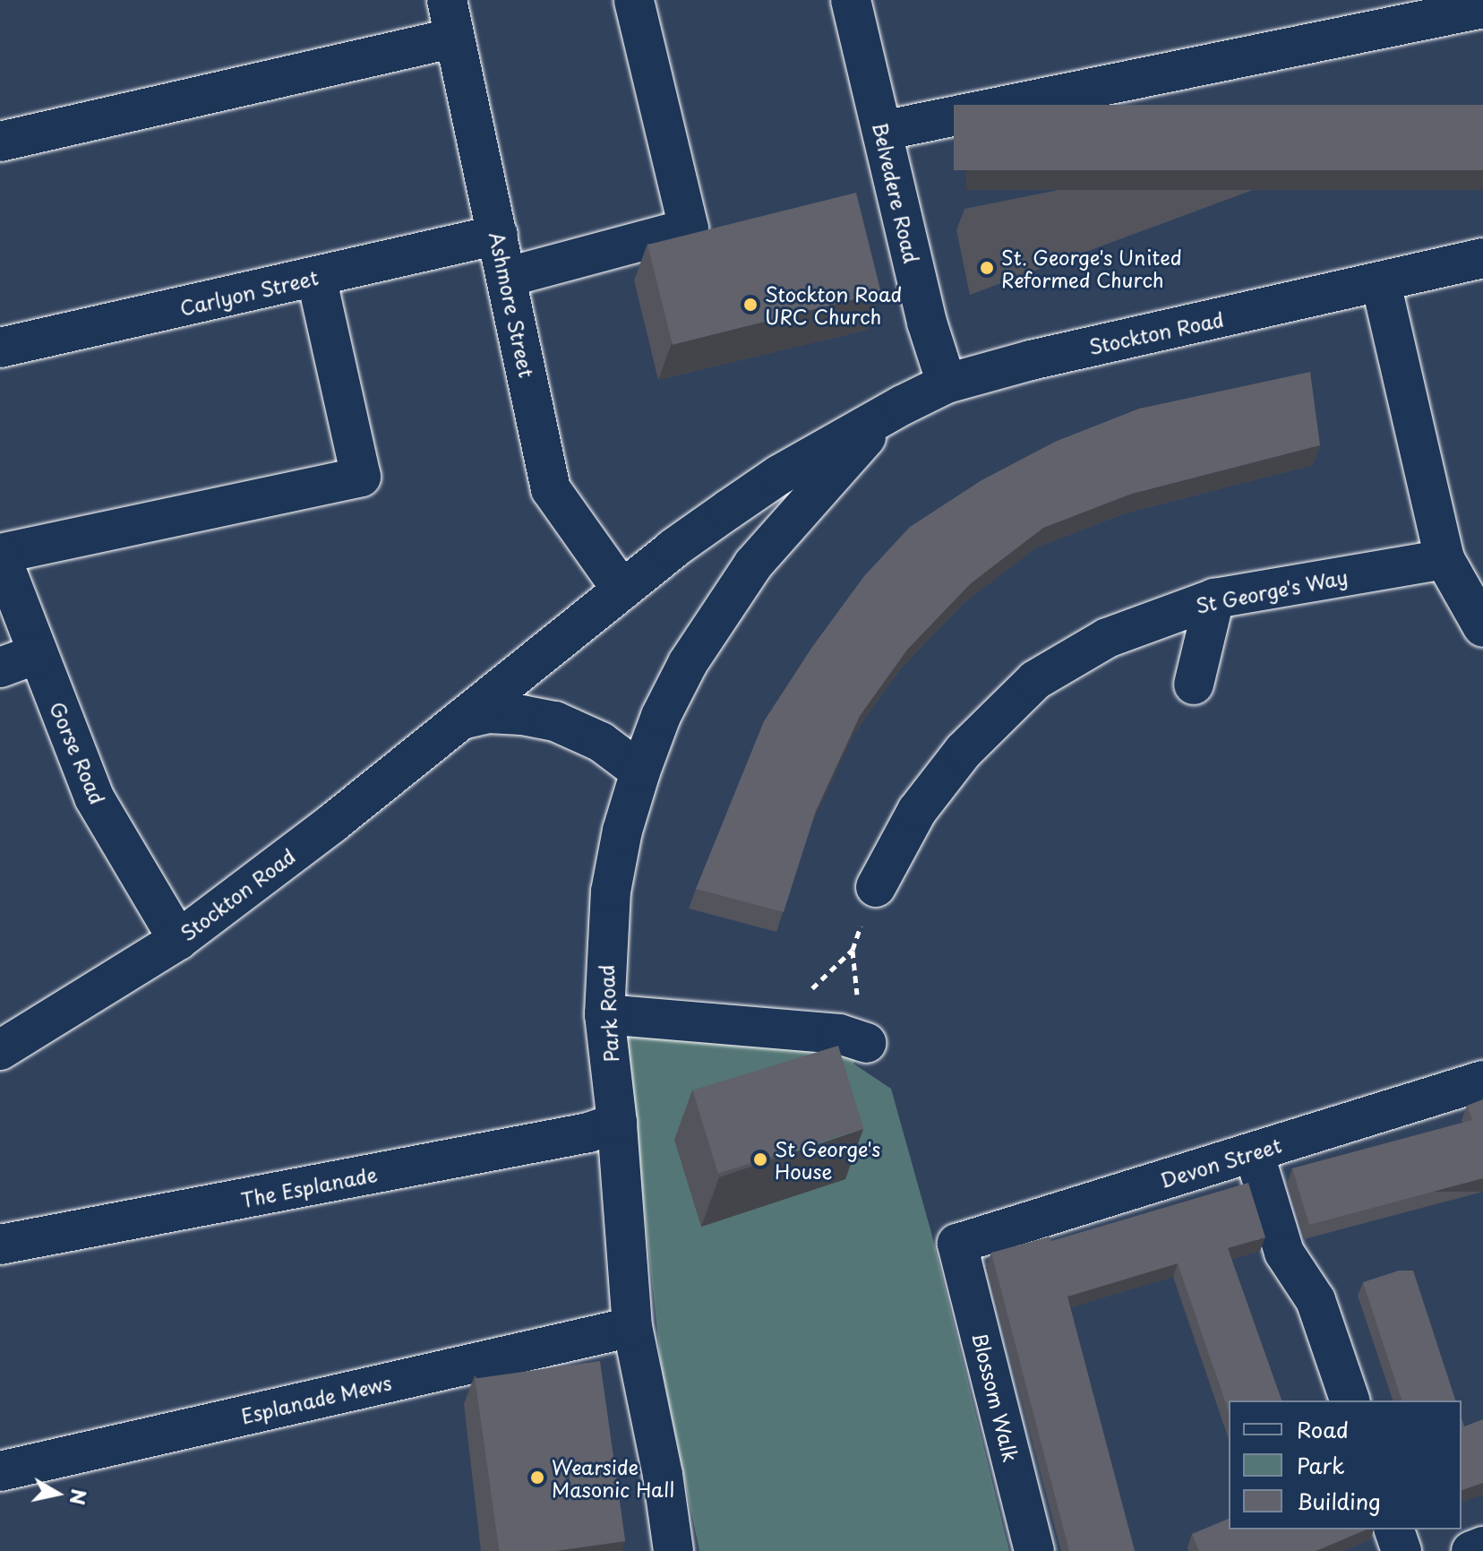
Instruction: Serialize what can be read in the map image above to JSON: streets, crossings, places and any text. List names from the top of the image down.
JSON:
{
  "streets": {
    "main road": [
      "Belvedere Road",
      "Carlyon Street",
      "Ashmore Street",
      "Stockton Road",
      "St George's Way",
      "Gorse Road",
      "Park Road",
      "Devon Street",
      "The Esplanade",
      "Blossom Walk",
      "Esplanade Mews"
    ]
  },
  "crossings": [
    ["Belvedere Road", "Stockton Road"],
    ["Carlyon Street", "Ashmore Street"],
    ["Ashmore Street", "Stockton Road"],
    ["Stockton Road", "Gorse Road"],
    ["Stockton Road", "Park Road"],
    ["Park Road", "The Esplanade"],
    ["Park Road", "Esplanade Mews"],
    ["Devon Street", "Blossom Walk"]
  ],
  "places": [
    "St. George's United Reformed Church",
    "Stockton Road URC Church",
    "St George's House",
    "Wearside Masonic Hall"
  ],
  "legend": ["Road", "Park", "Building"],
  "north": "right"
}
